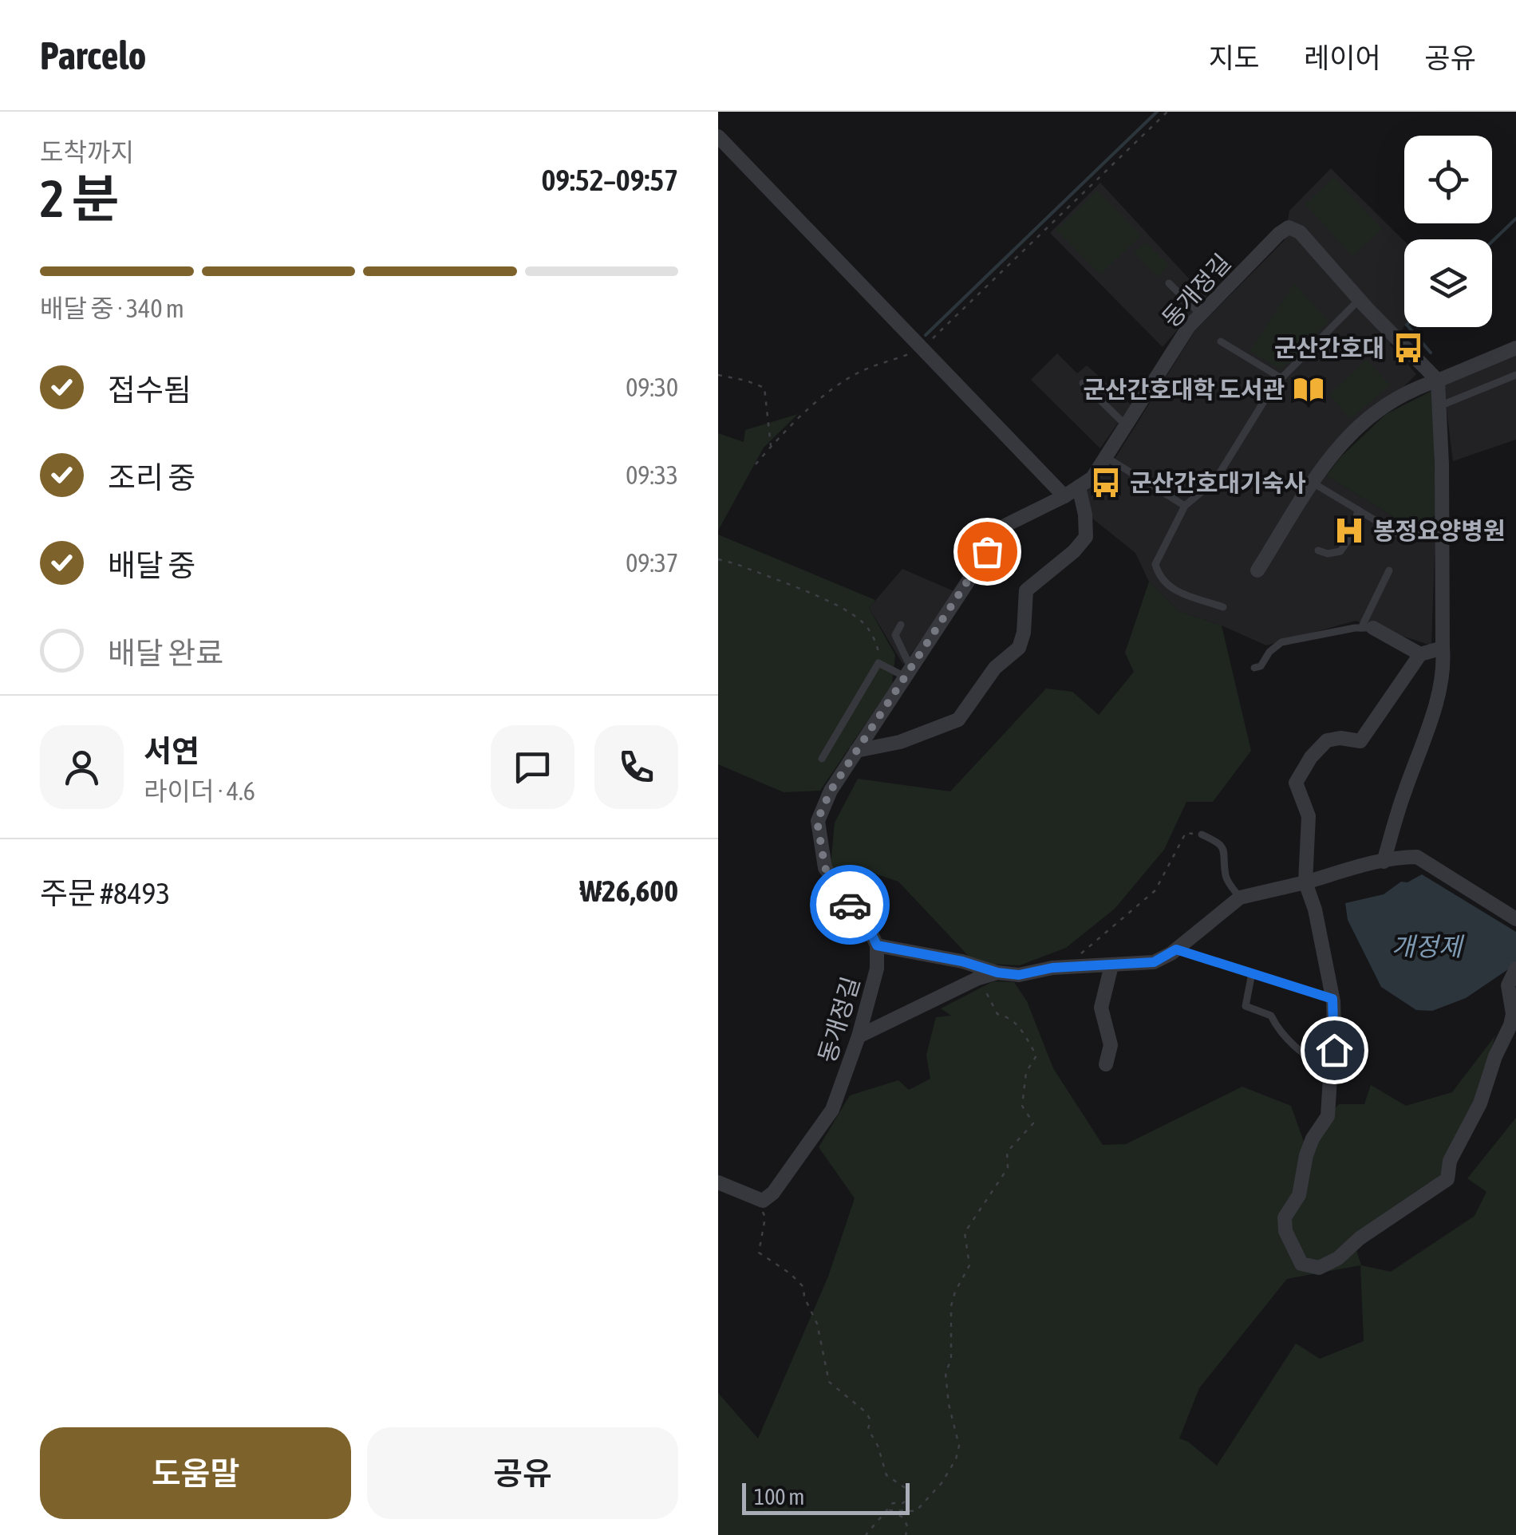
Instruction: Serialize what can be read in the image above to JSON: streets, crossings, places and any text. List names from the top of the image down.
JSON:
{
  "streets": {
    "street": ["동개정길"]
  },
  "water": ["개정제"],
  "places": {
    "bus stop": ["군산간호대", "군산간호대기숙사"],
    "library": ["군산간호대학 도서관"],
    "hospital": ["봉정요양병원"]
  },
  "scale_bar": "100 m",
  "page": {
    "header": "Parcelo",
    "nav": ["지도", "레이어", "공유"],
    "heading": ["2 분", "도착까지", "09:52–09:57"],
    "panel": [
      "서연",
      "라이더 · 4.6",
      "주문 #8493",
      "₩26,600"
    ],
    "bar": "배달 중 · 340 m",
    "list": [
      ["접수됨", "09:30"],
      ["조리 중", "09:33"],
      ["배달 중", "09:37"],
      "배달 완료"
    ],
    "buttons": ["도움말", "공유"],
    "scale": "100 m"
  }
}
